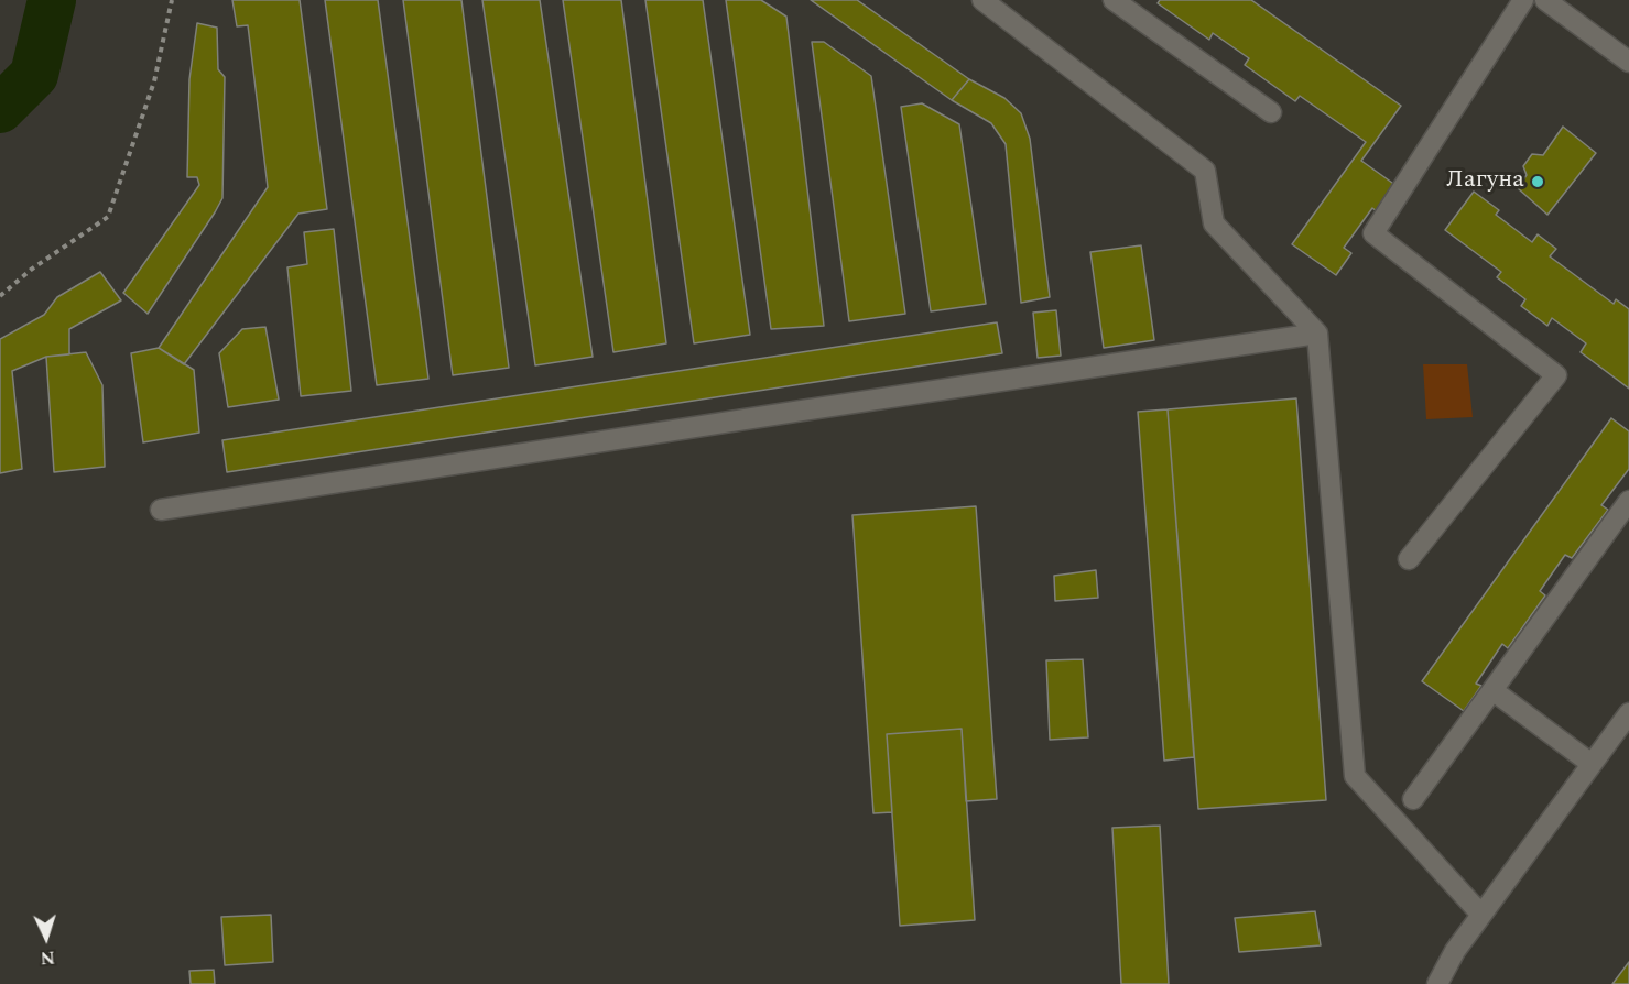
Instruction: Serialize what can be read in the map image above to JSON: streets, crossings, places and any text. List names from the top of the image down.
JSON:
{
  "places": ["Лагуна"],
  "north": "bottom"
}
